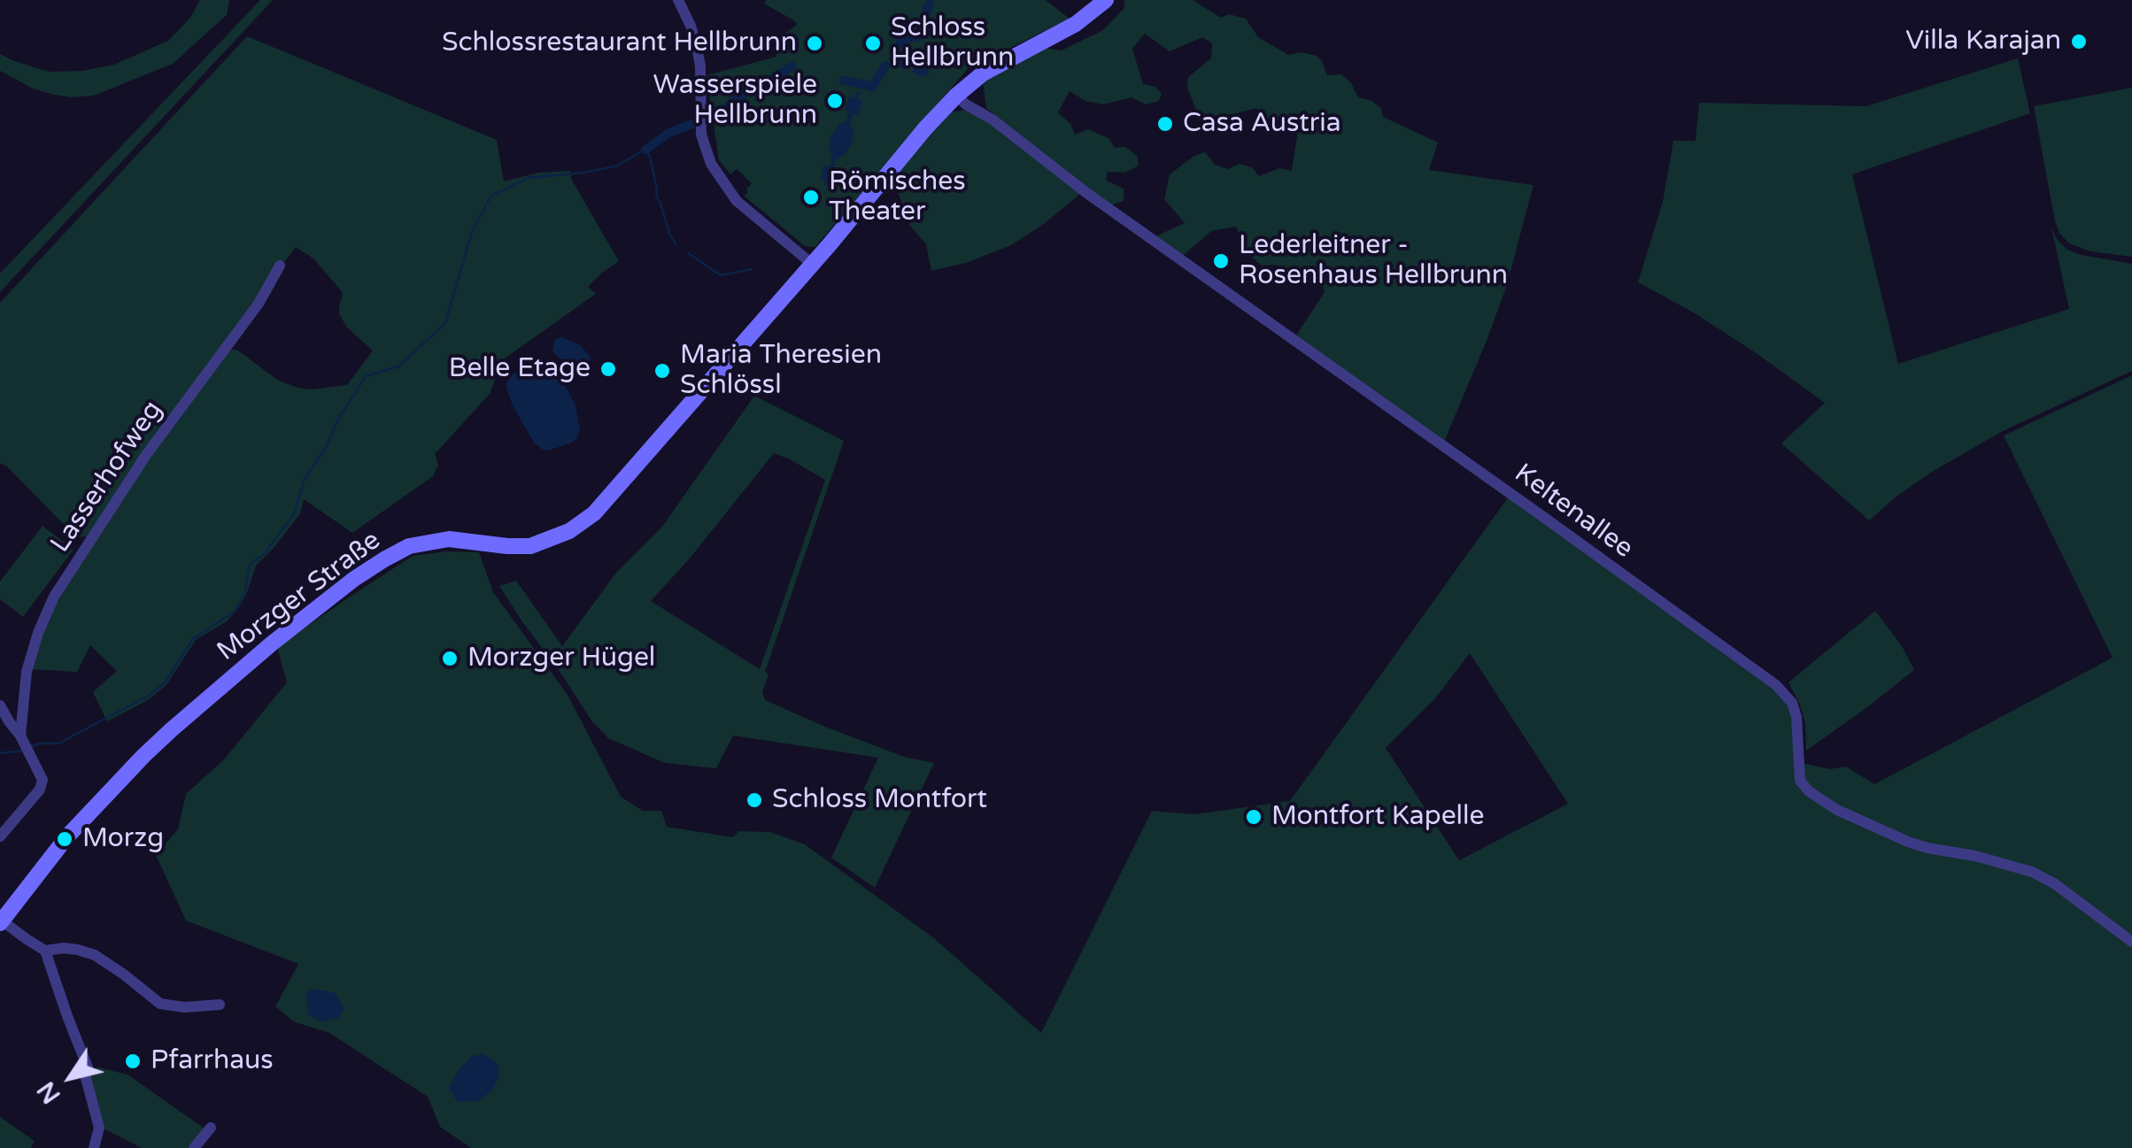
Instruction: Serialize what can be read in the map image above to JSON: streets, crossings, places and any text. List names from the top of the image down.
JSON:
{
  "streets": {
    "street": ["Lasserhofweg", "Keltenallee", "Morzger Straße"]
  },
  "crossings": [
    ["Keltenallee", "Morzger Straße"]
  ],
  "places": [
    "Villa Karajan",
    "Schlossrestaurant Hellbrunn",
    "Schloss Hellbrunn",
    "Wasserspiele Hellbrunn",
    "Casa Austria",
    "Römisches Theater",
    "Lederleitner - Rosenhaus Hellbrunn",
    "Belle Etage",
    "Maria Theresien Schlössl",
    "Morzger Hügel",
    "Schloss Montfort",
    "Montfort Kapelle",
    "Morzg",
    "Pfarrhaus"
  ],
  "north": "bottom left"
}
